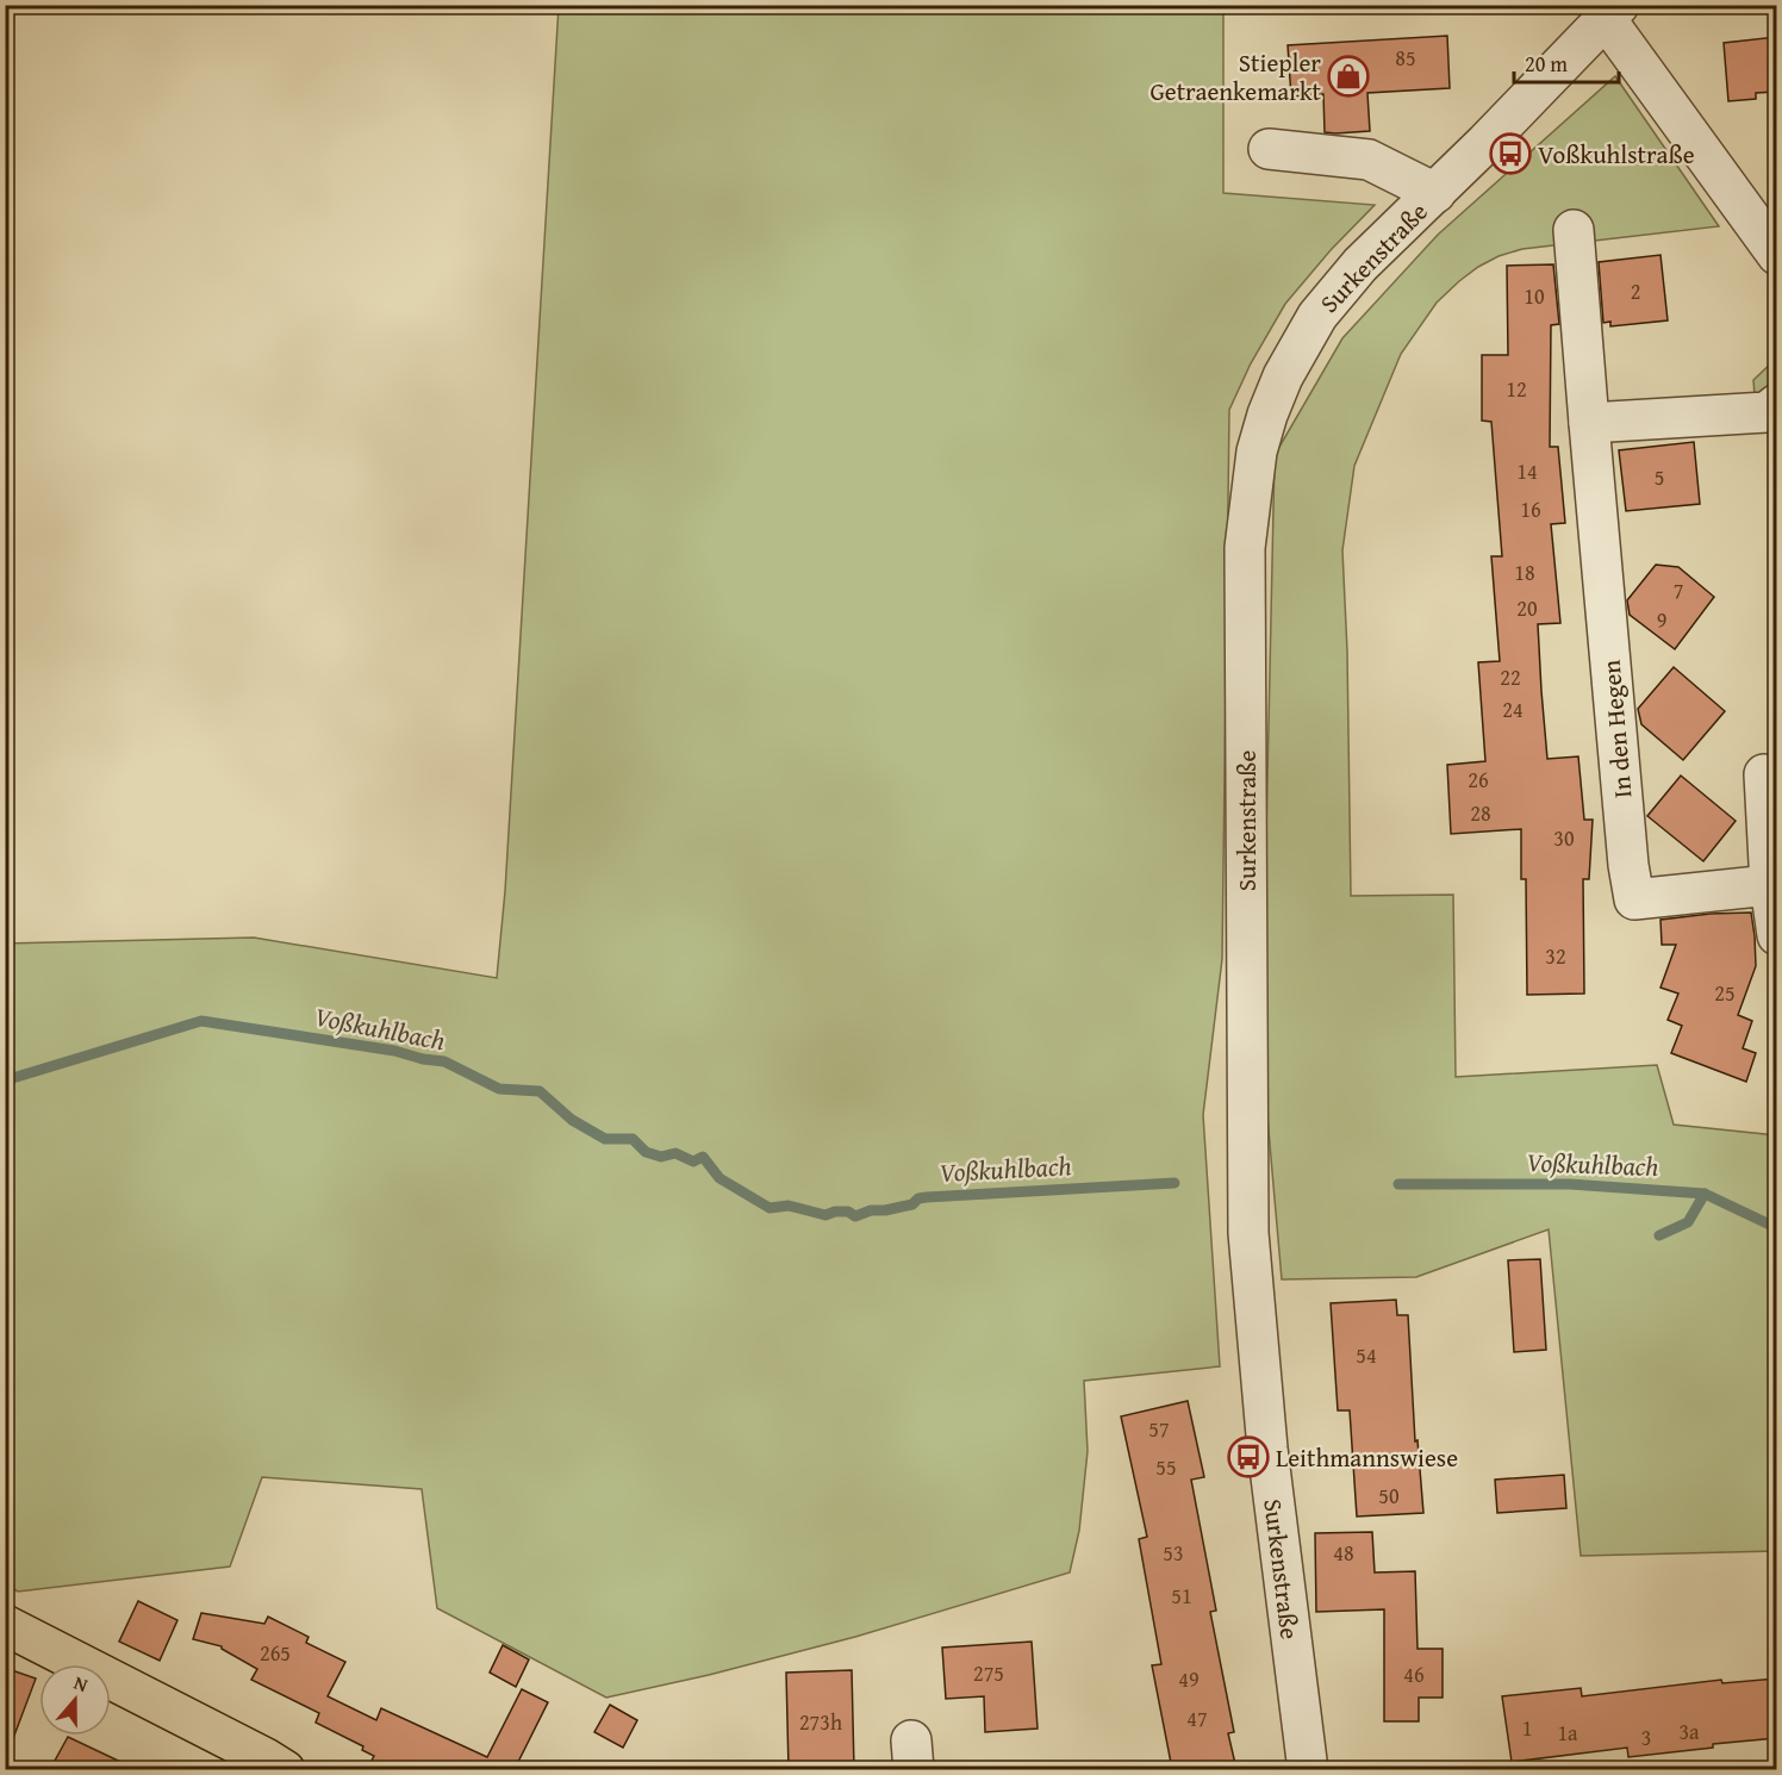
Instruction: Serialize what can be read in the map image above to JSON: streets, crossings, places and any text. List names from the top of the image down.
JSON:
{
  "streets": {
    "street": ["Surkenstraße", "In den Hegen"]
  },
  "water": ["Voßkuhlbach"],
  "places": {
    "shop": ["Stiepler Getraenkemarkt"],
    "bus stop": ["Voßkuhlstraße", "Leithmannswiese"]
  },
  "house_numbers": [
    "85",
    "2",
    "10",
    "12",
    "14",
    "5",
    "16",
    "18",
    "7",
    "20",
    "9",
    "22",
    "24",
    "26",
    "28",
    "30",
    "32",
    "25",
    "54",
    "57",
    "55",
    "50",
    "53",
    "48",
    "51",
    "265",
    "275",
    "46",
    "49",
    "47",
    "273h",
    "1",
    "3a",
    "1a",
    "3"
  ],
  "scale_bar": "20 m",
  "north": "top"
}
